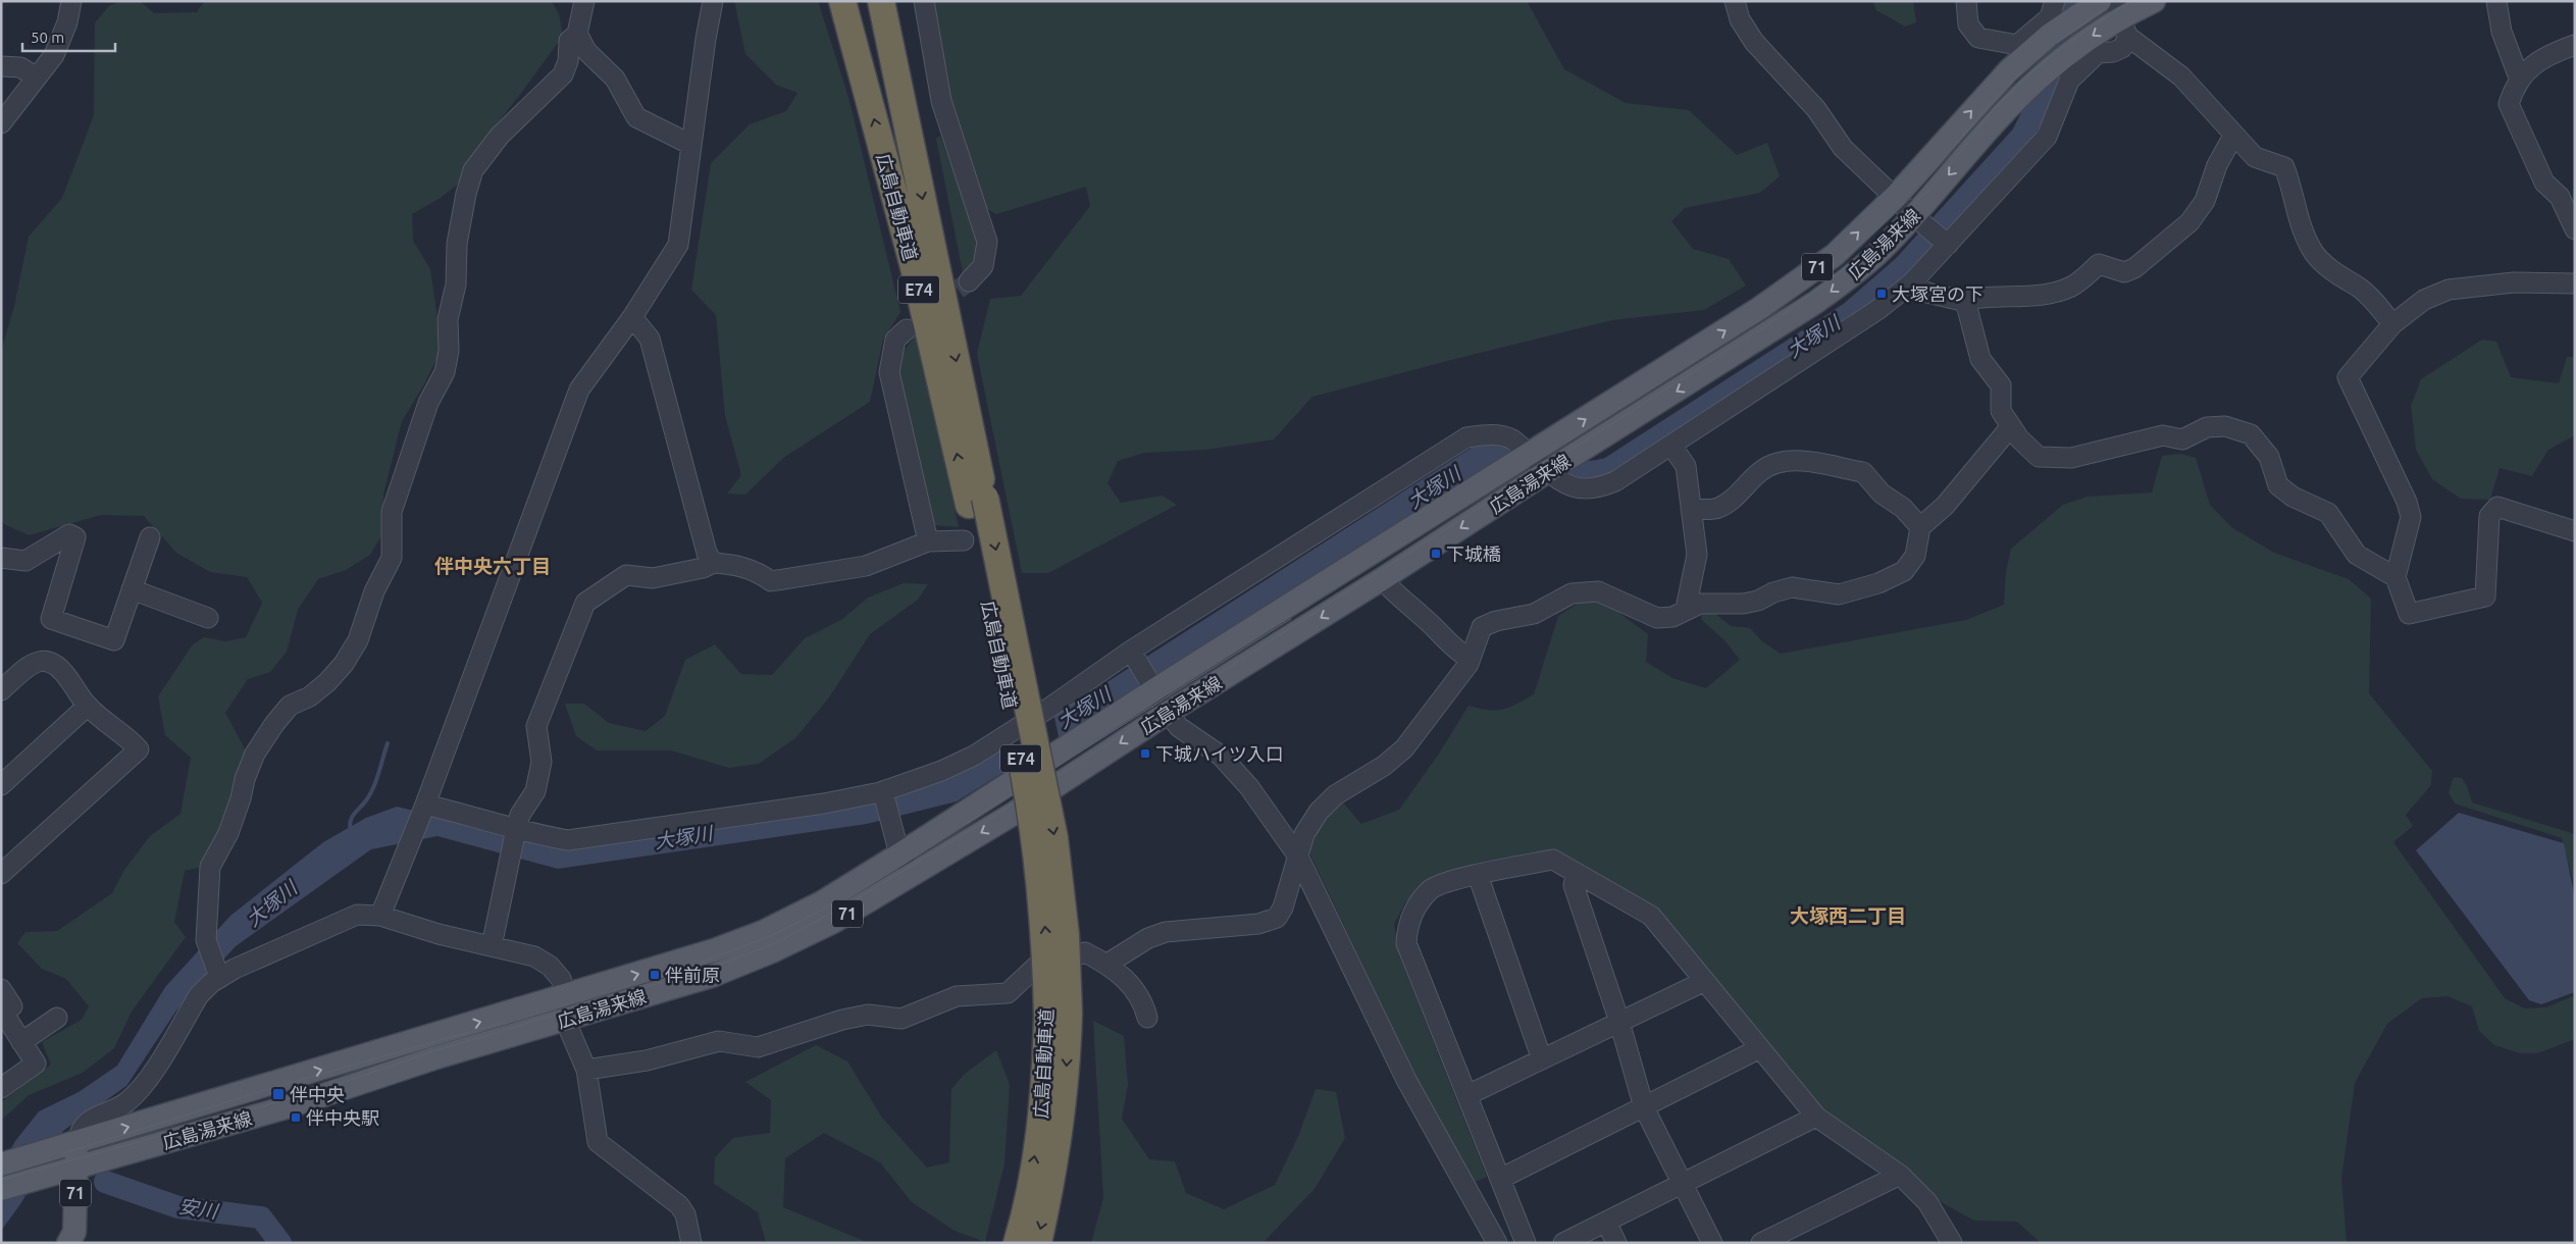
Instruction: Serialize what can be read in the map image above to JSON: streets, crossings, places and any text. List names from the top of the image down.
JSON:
{
  "streets": {
    "highway": ["広島自動車道", "E74"],
    "main road": ["広島湯来線", "71"]
  },
  "crossings": [
    ["広島湯来線", "71"]
  ],
  "districts": ["伴中央六丁目", "大塚西二丁目"],
  "water": ["大塚川", "安川"],
  "places": {
    "transit": [
      "大塚宮の下",
      "下城橋",
      "下城ハイツ入口",
      "伴前原",
      "伴中央",
      "伴中央駅"
    ]
  },
  "scale_bar": "50 m"
}
